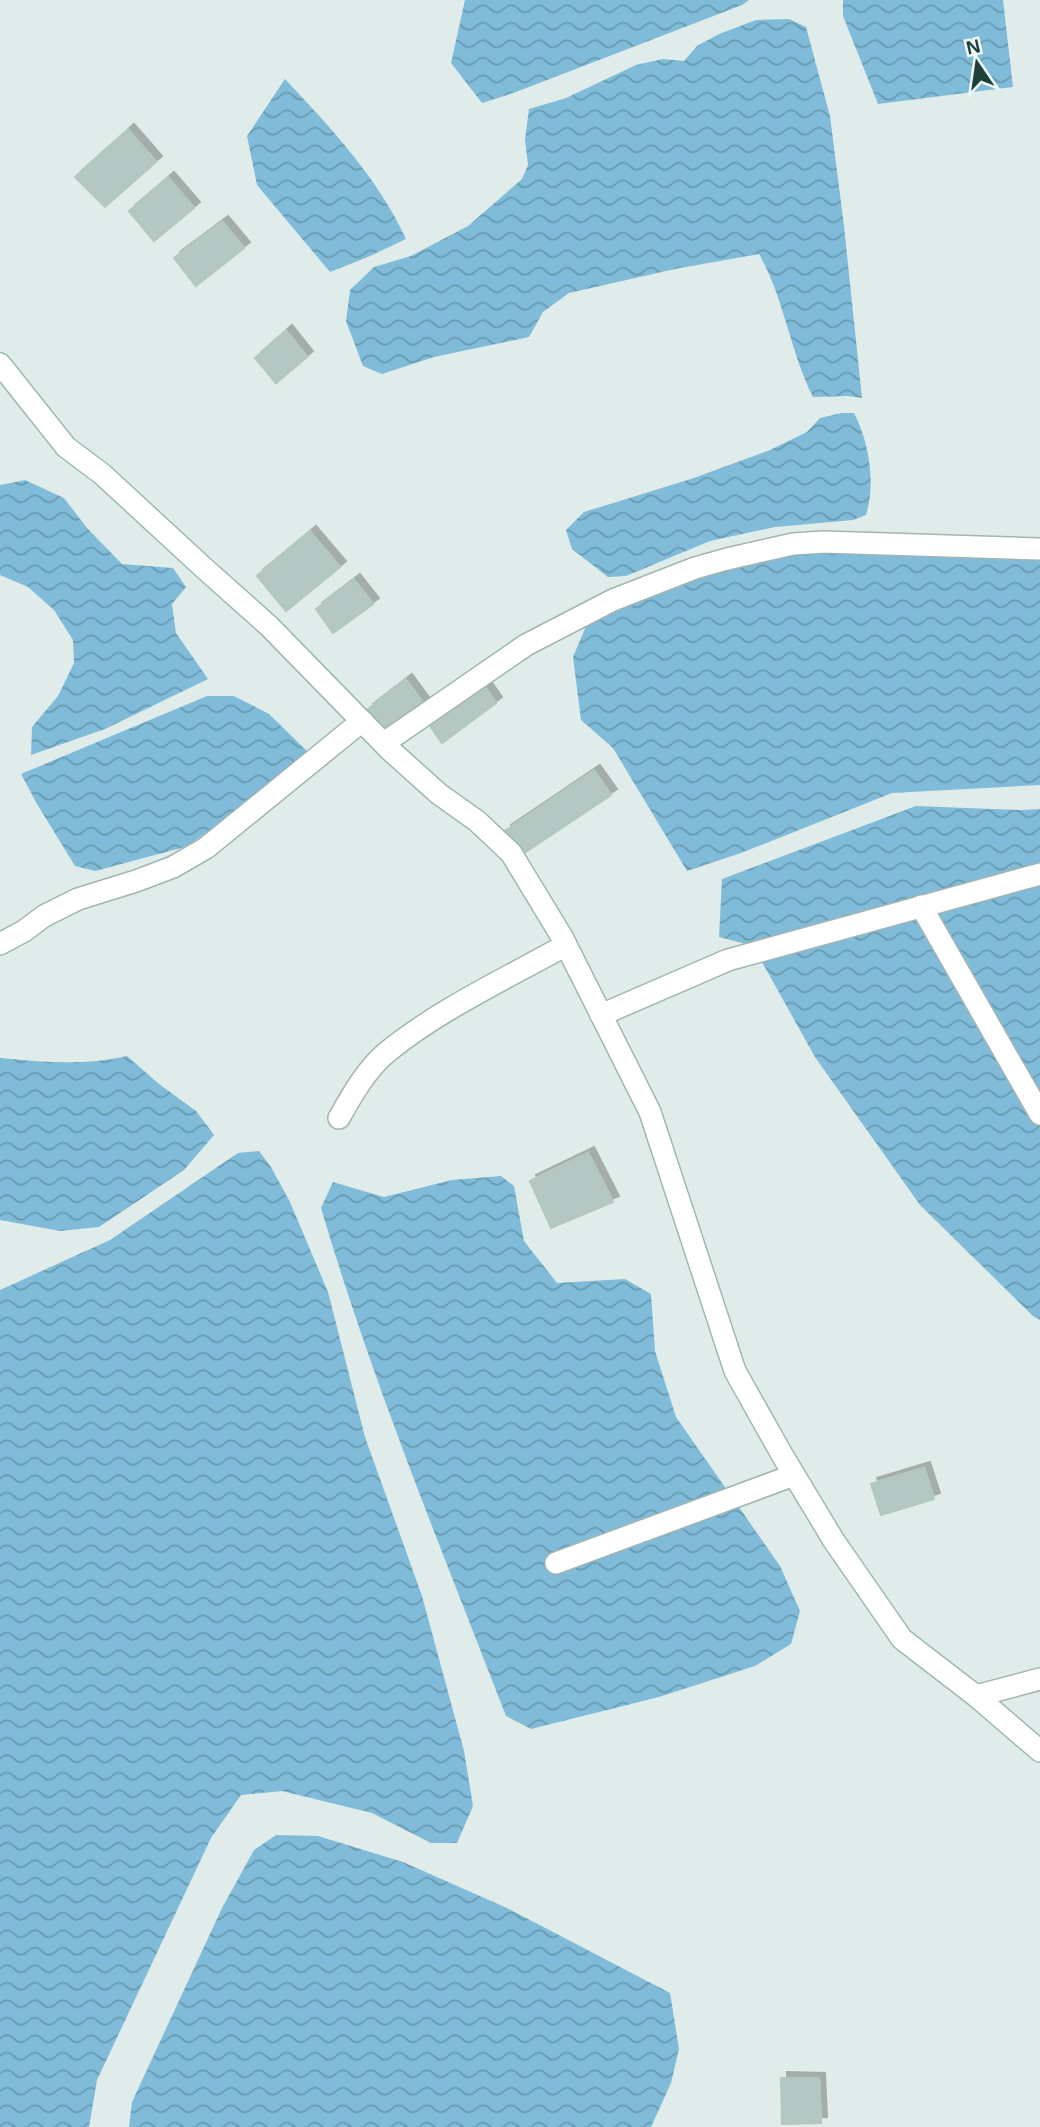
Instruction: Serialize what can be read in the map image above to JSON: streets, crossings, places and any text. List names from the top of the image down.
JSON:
{
  "north": "top"
}
